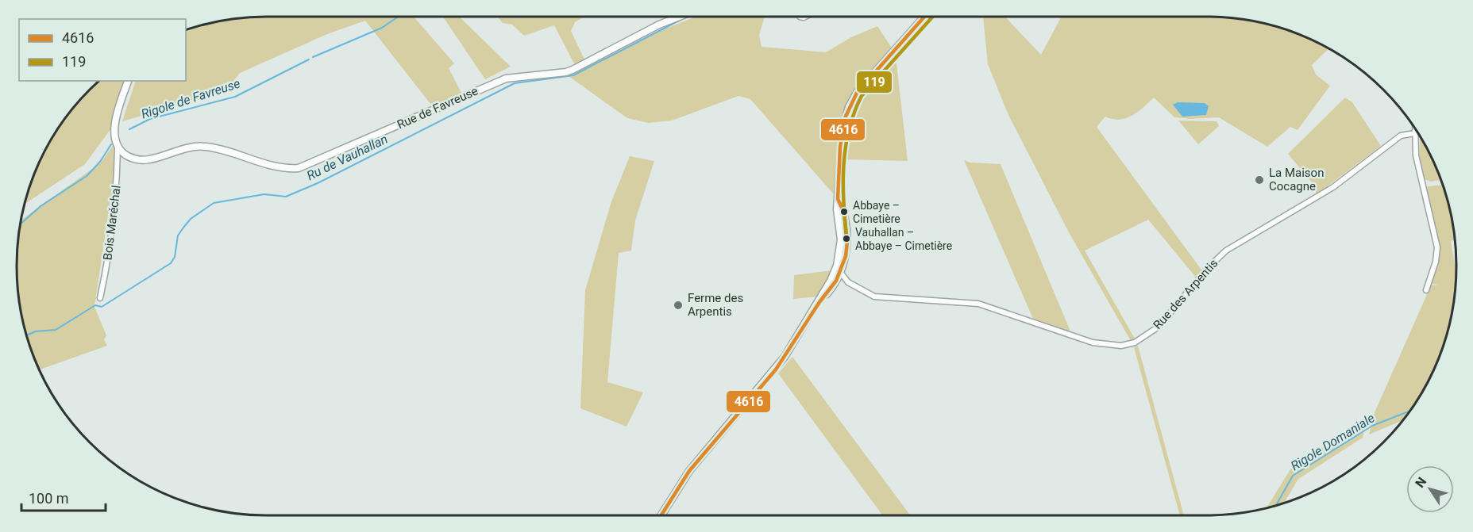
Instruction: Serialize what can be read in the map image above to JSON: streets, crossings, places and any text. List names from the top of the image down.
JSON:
{
  "streets": {
    "main road": ["Rue de Favreuse"],
    "street": ["Bois Maréchal", "Rue des Arpentis"]
  },
  "crossings": [
    ["Rue de Favreuse", "Bois Maréchal"]
  ],
  "water": ["Rigole de Favreuse", "Ru de Vauhallan", "Rigole Domaniale"],
  "places": [
    "La Maison Cocagne",
    "Abbaye – Cimetière",
    "Vauhallan – Abbaye – Cimetière",
    "Ferme des Arpentis"
  ],
  "lines": ["transit line 4616", "transit line 119"],
  "legend": ["4616", "119"],
  "scale_bar": "100 m",
  "north": "top left"
}
